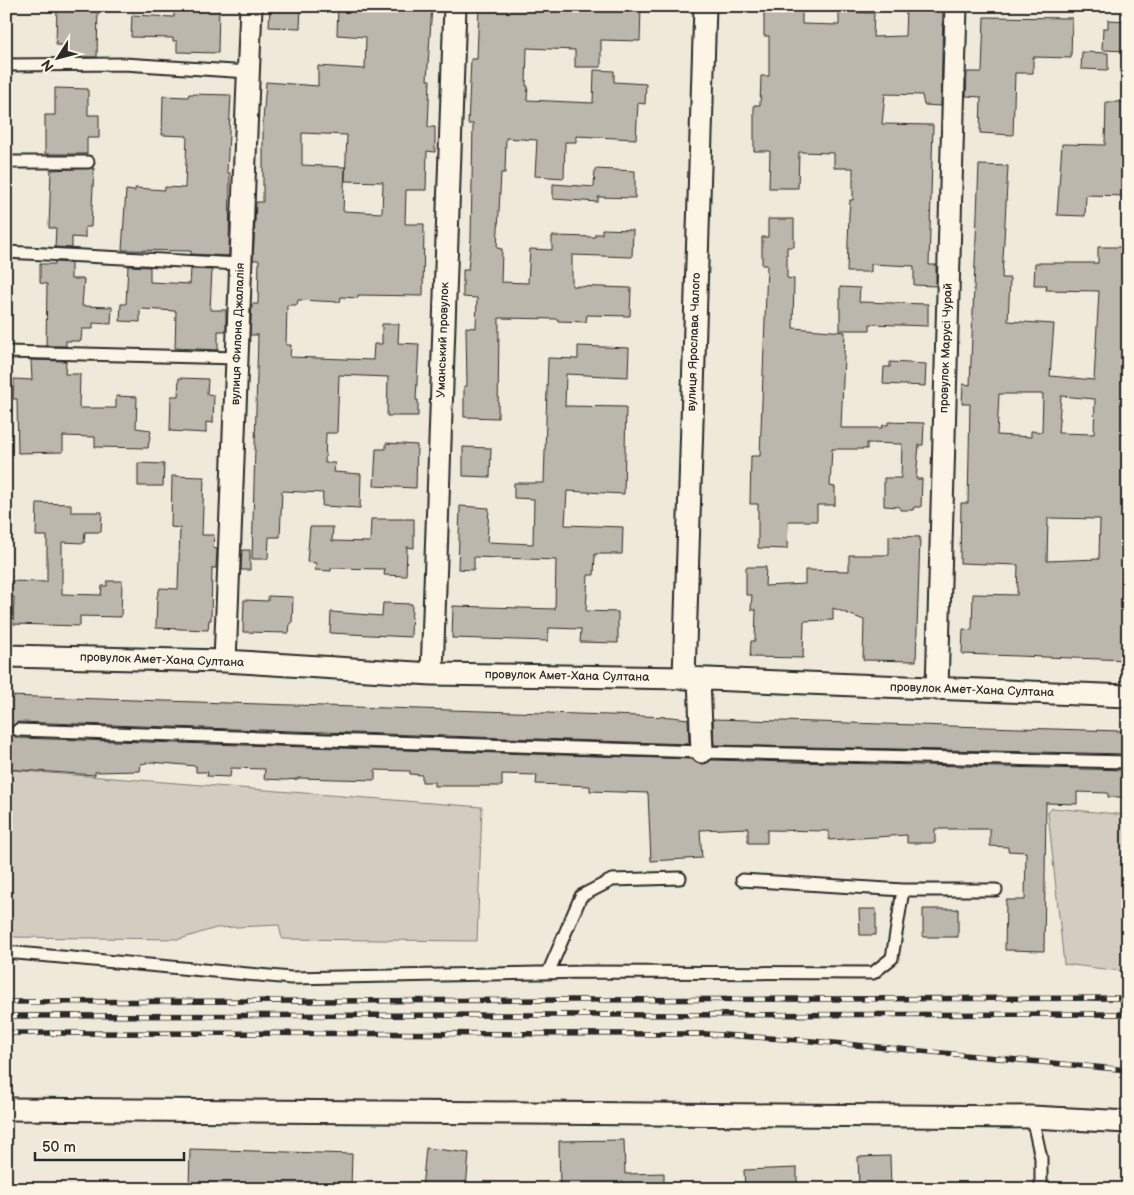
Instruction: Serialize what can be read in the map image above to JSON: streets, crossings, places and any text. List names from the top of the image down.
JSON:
{
  "streets": {
    "street": [
      "вулиця Филона Джалалія",
      "Уманський провулок",
      "вулиця Ярослава Чалого",
      "провулок Марусі Чурай",
      "провулок Амет-Хана Султана"
    ]
  },
  "crossings": [
    ["вулиця Филона Джалалія", "провулок Амет-Хана Султана"],
    ["Уманський провулок", "провулок Амет-Хана Султана"],
    ["вулиця Ярослава Чалого", "провулок Амет-Хана Султана"],
    ["провулок Марусі Чурай", "провулок Амет-Хана Султана"]
  ],
  "scale_bar": "50 m",
  "north": "bottom left"
}
